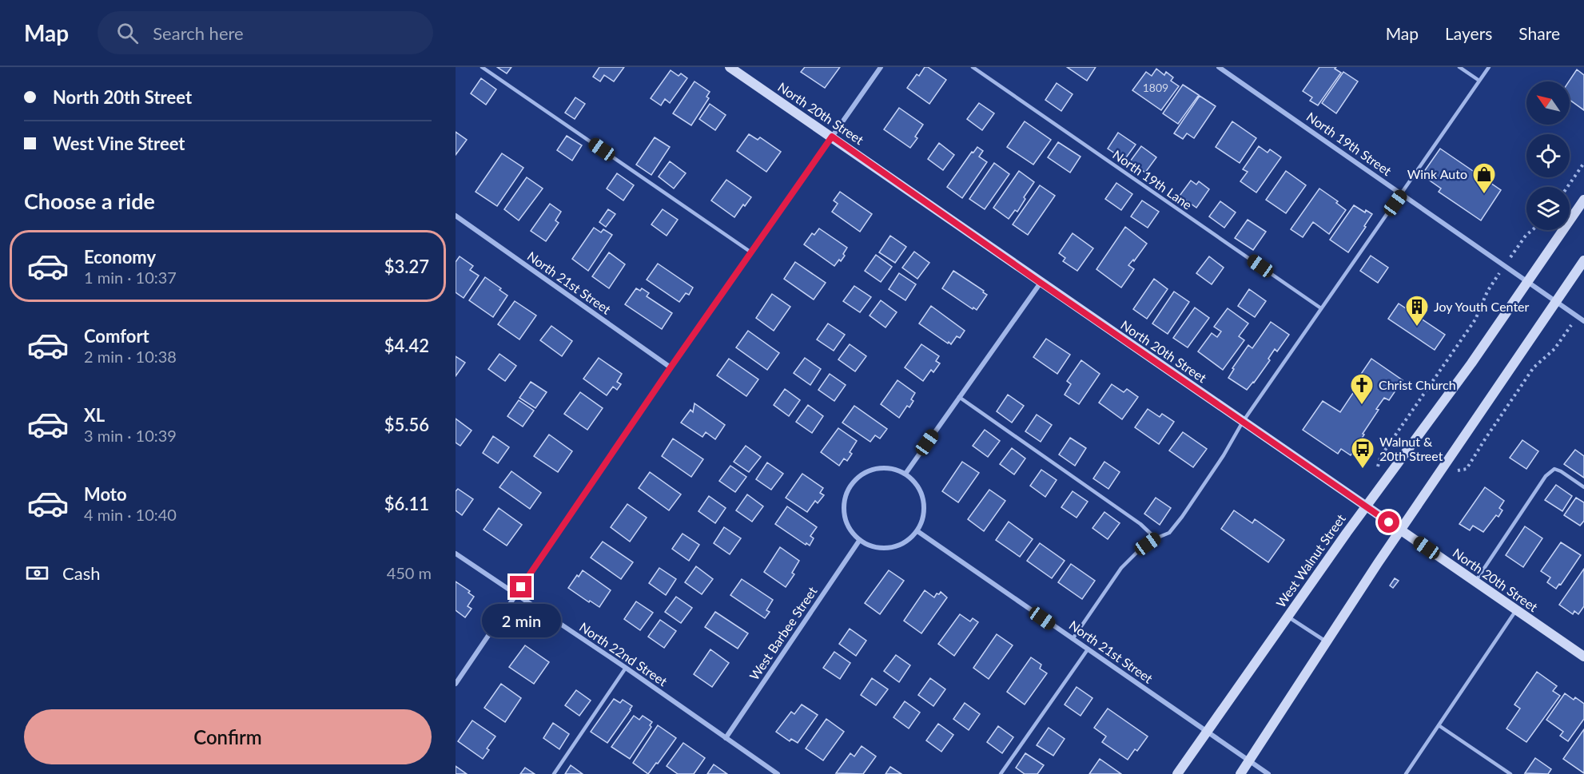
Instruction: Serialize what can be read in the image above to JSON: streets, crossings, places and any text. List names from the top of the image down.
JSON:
{
  "streets": {
    "main road": ["North 20th Street", "West Walnut Street"],
    "street": [
      "North 19th Street",
      "North 21st Street",
      "West Barbee Street",
      "North 22nd Street"
    ],
    "lane": ["North 19th Lane"]
  },
  "crossings": [
    ["North 20th Street", "West Walnut Street"],
    ["North 19th Street", "West Walnut Street"],
    ["North 21st Street", "West Walnut Street"],
    ["North 21st Street", "West Barbee Street"],
    ["West Barbee Street", "North 22nd Street"]
  ],
  "places": {
    "shop": ["Wink Auto"],
    "building": ["Joy Youth Center"],
    "church": ["Christ Church"],
    "bus stop": ["Walnut & 20th Street"]
  },
  "house_numbers": ["1809"],
  "north": "top left",
  "page": {
    "header": "Map",
    "search": "Search here",
    "nav": ["Map", "Layers", "Share"],
    "banner": ["North 20th Street", "West Vine Street"],
    "heading": "Choose a ride",
    "list": [
      {
        "name": "Economy",
        "note": "1 min · 10:37",
        "value": "$3.27"
      },
      {
        "name": "Comfort",
        "note": "2 min · 10:38",
        "value": "$4.42"
      },
      {
        "name": "XL",
        "note": "3 min · 10:39",
        "value": "$5.56"
      },
      {
        "name": "Moto",
        "note": "4 min · 10:40",
        "value": "$6.11"
      }
    ],
    "pay": ["Cash", "450 m"],
    "bubble": "2 min",
    "buttons": "Confirm"
  }
}
